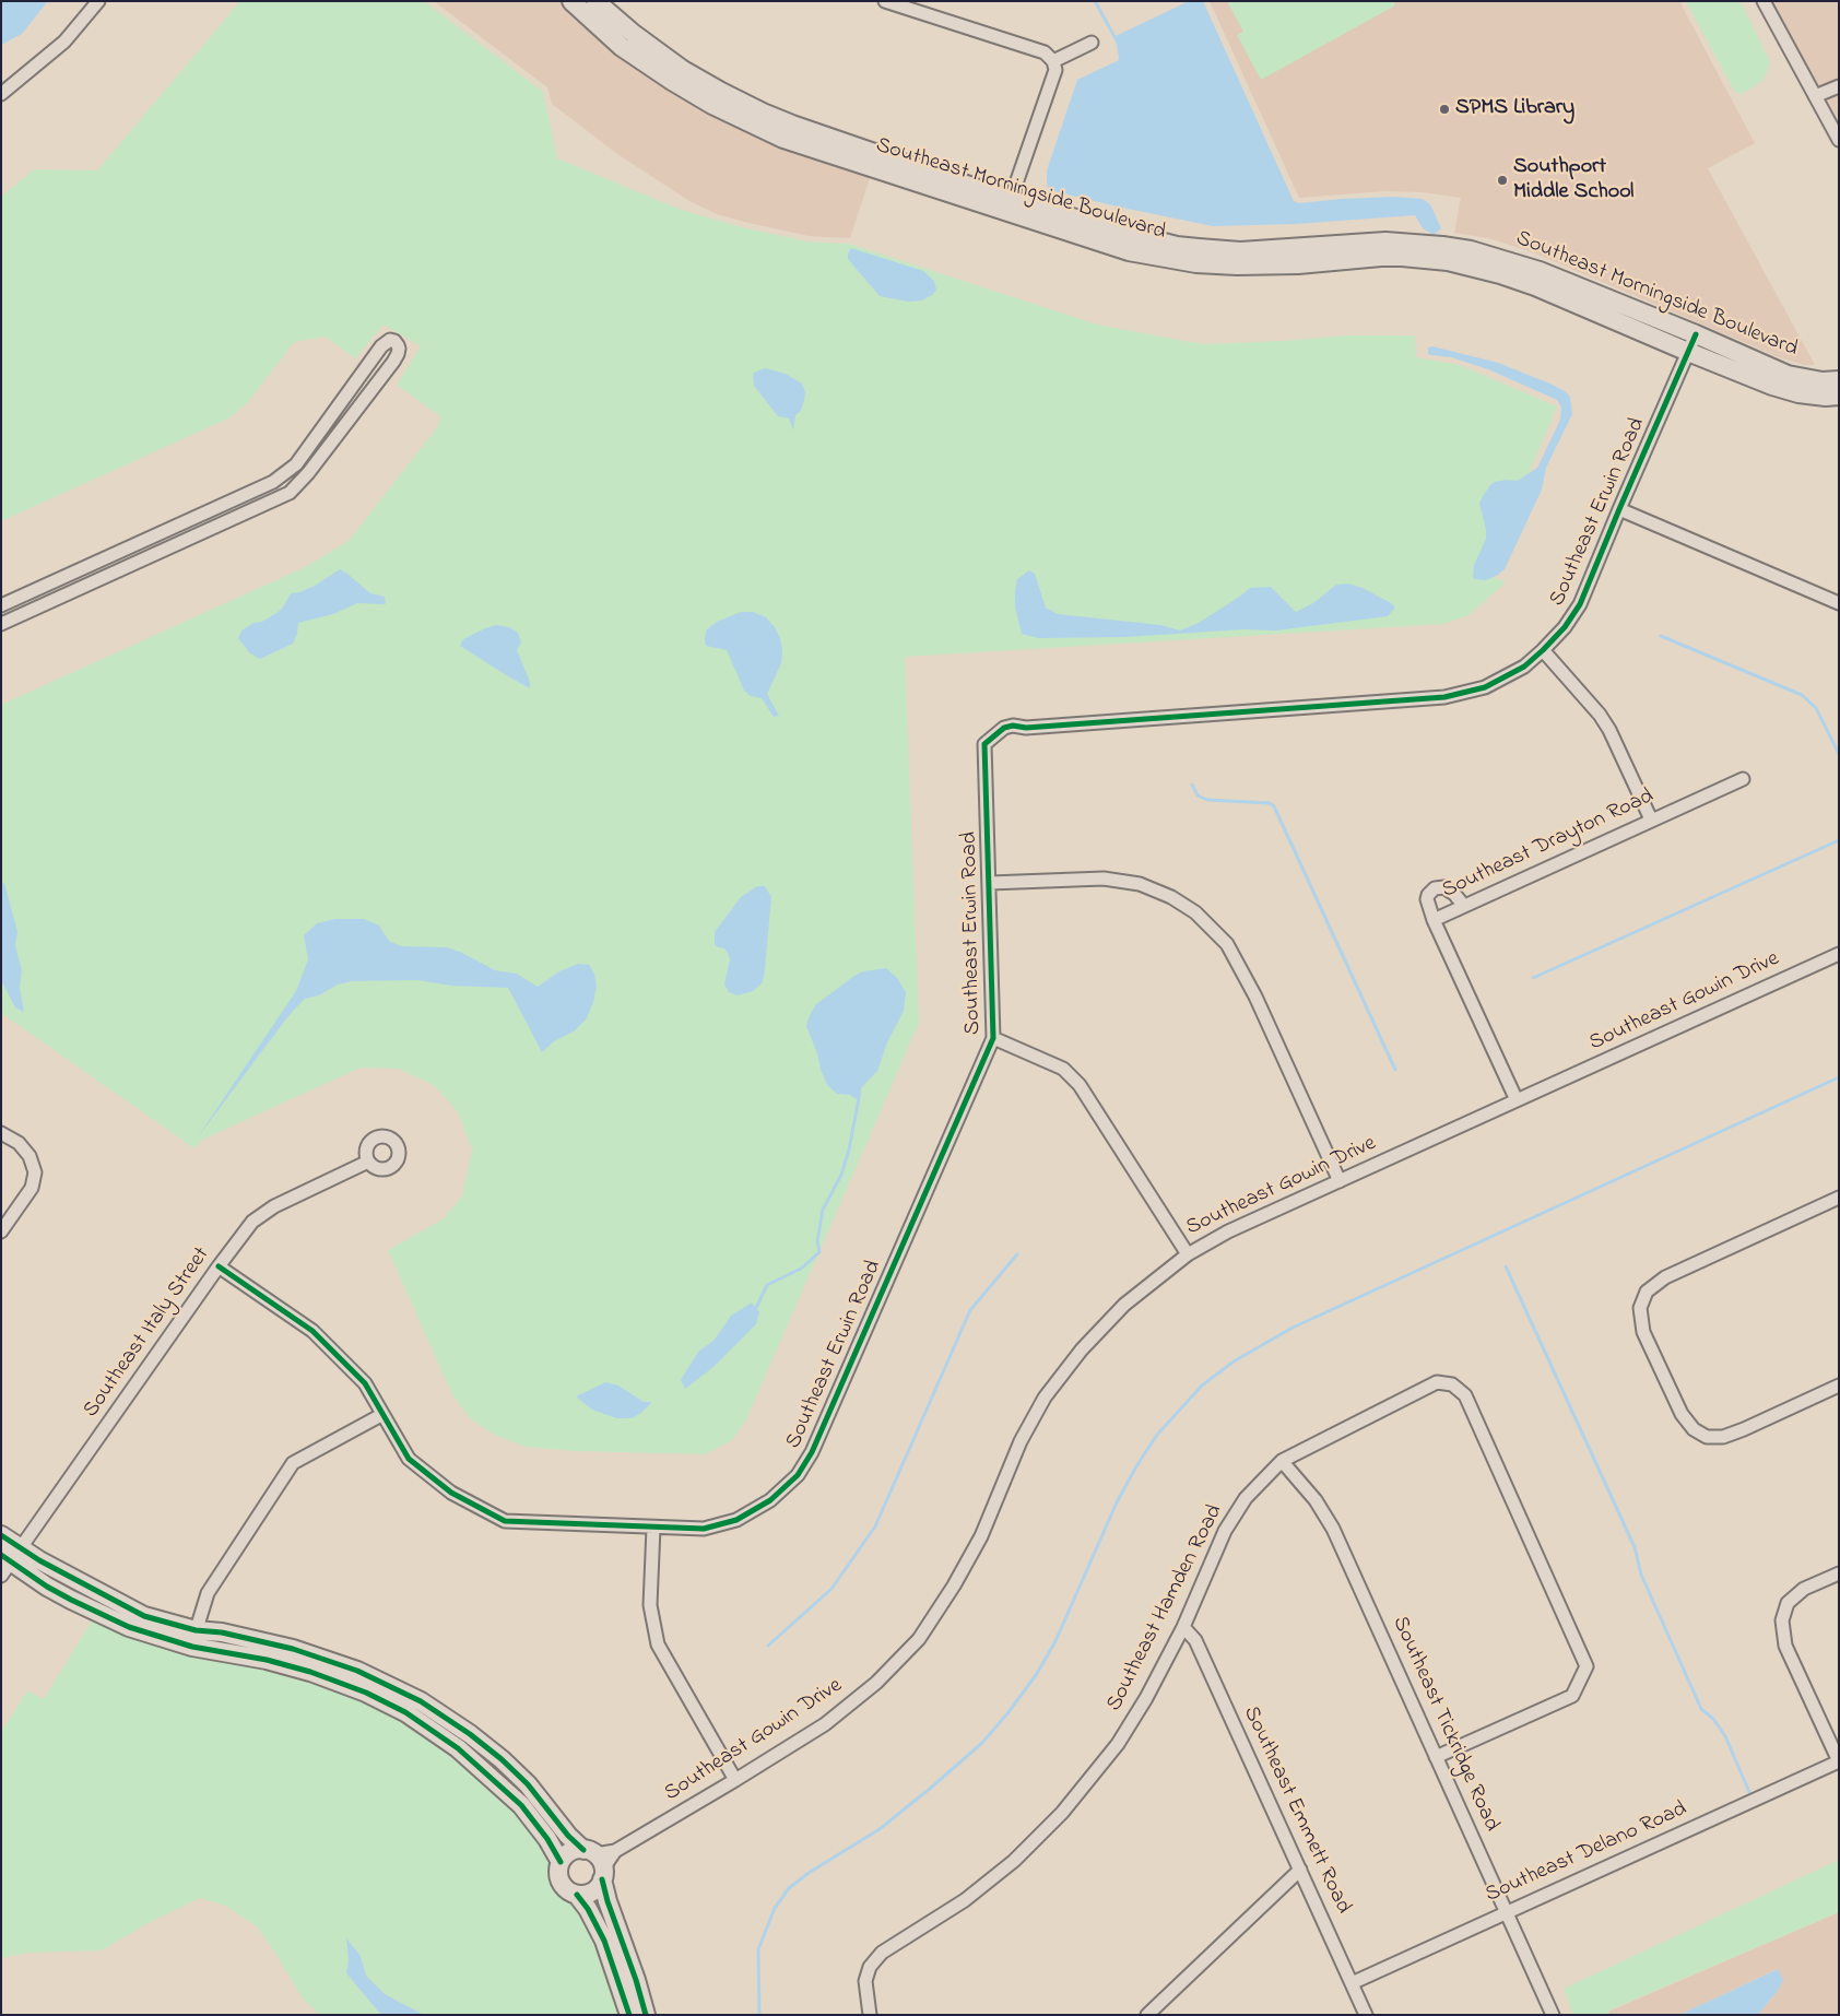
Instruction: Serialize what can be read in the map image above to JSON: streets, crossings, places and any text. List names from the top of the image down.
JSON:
{
  "streets": {
    "street": [
      "Southeast Morningside Boulevard",
      "Southeast Erwin Road",
      "Southeast Drayton Road",
      "Southeast Gowin Drive",
      "Southeast Italy Street",
      "Southeast Hamden Road",
      "Southeast Tickridge Road",
      "Southeast Emmett Road",
      "Southeast Delano Road"
    ]
  },
  "crossings": [
    ["Southeast Morningside Boulevard", "Southeast Erwin Road"],
    ["Southeast Erwin Road", "Southeast Italy Street"],
    ["Southeast Drayton Road", "Southeast Gowin Drive"],
    ["Southeast Hamden Road", "Southeast Tickridge Road"],
    ["Southeast Hamden Road", "Southeast Emmett Road"],
    ["Southeast Tickridge Road", "Southeast Delano Road"],
    ["Southeast Emmett Road", "Southeast Delano Road"]
  ],
  "places": ["SPMS Library", "Southport Middle School"]
}
